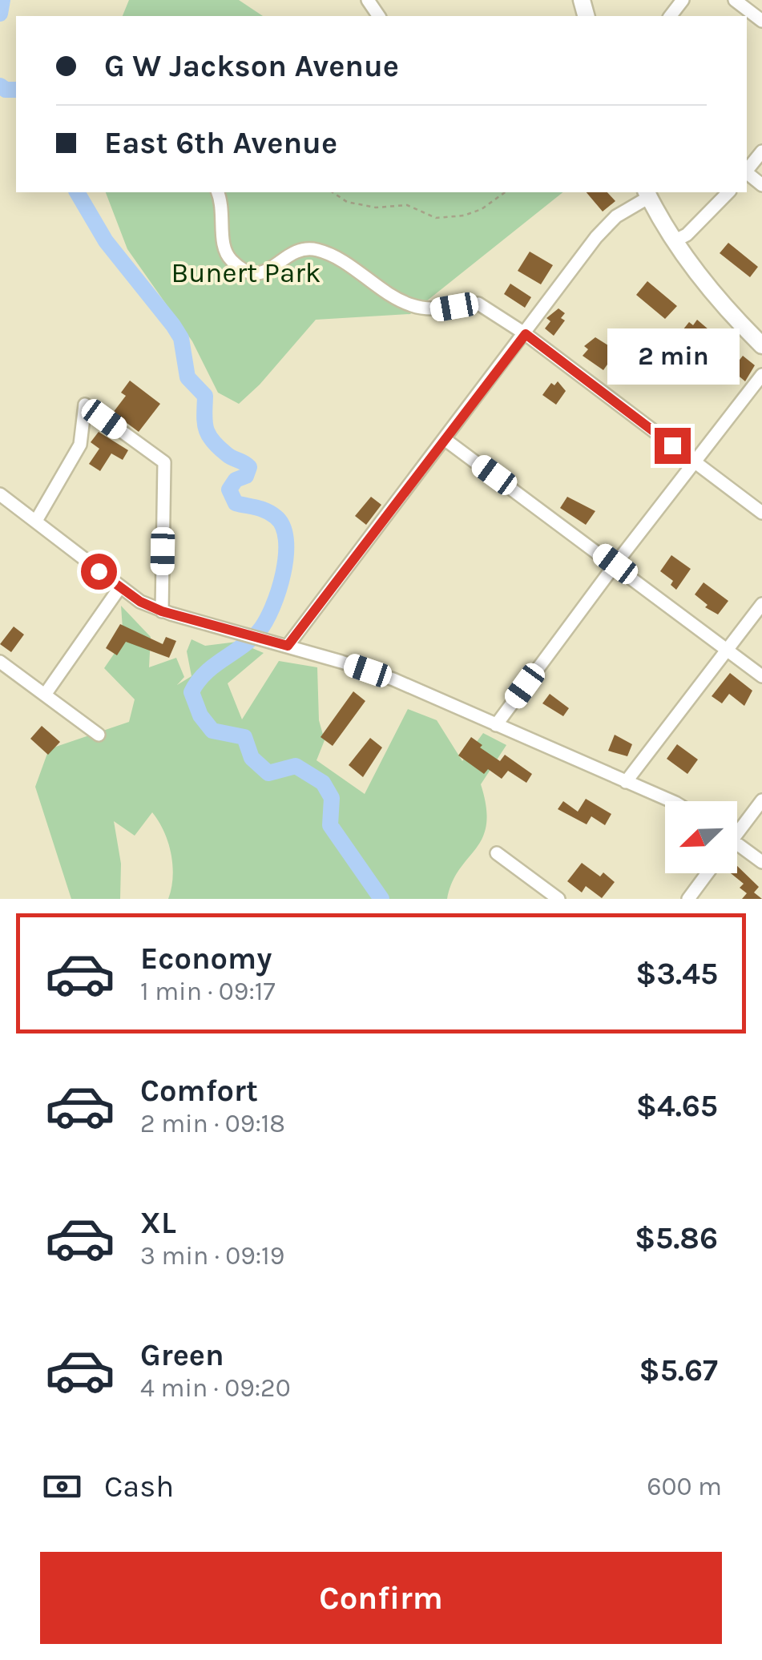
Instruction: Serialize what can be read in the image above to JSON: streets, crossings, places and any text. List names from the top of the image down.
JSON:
{
  "parks": ["Bunert Park"],
  "north": "bottom left",
  "page": {
    "banner": ["G W Jackson Avenue", "East 6th Avenue"],
    "bubble": "2 min",
    "list": [
      {
        "name": "Economy",
        "note": "1 min · 09:17",
        "value": "$3.45"
      },
      {
        "name": "Comfort",
        "note": "2 min · 09:18",
        "value": "$4.65"
      },
      {
        "name": "XL",
        "note": "3 min · 09:19",
        "value": "$5.86"
      },
      {
        "name": "Green",
        "note": "4 min · 09:20",
        "value": "$5.67"
      }
    ],
    "pay": ["Cash", "600 m"],
    "buttons": "Confirm"
  }
}
